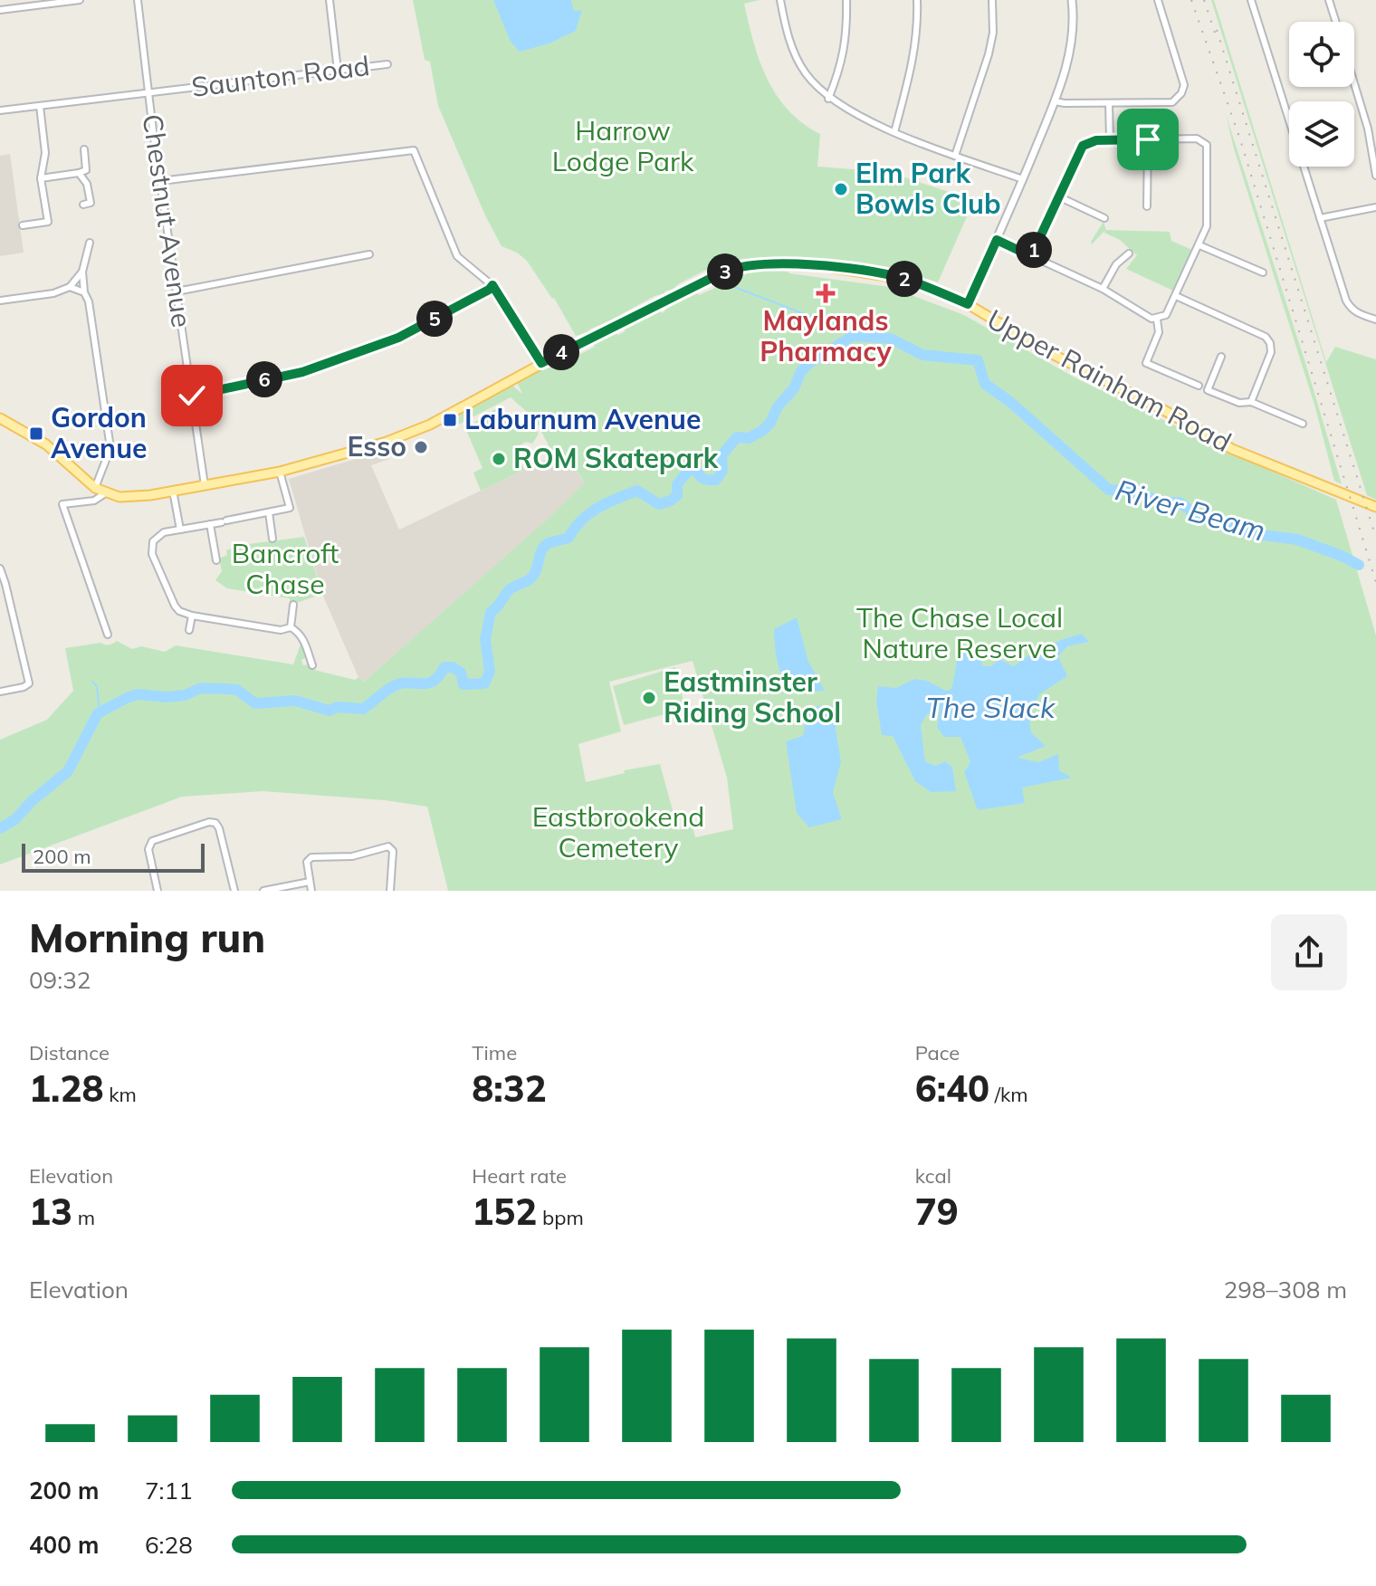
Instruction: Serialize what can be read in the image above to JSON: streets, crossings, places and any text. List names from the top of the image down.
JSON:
{
  "streets": {
    "main road": ["Upper Rainham Road"],
    "street": ["Saunton Road", "Chestnut Avenue"]
  },
  "crossings": [
    ["Saunton Road", "Chestnut Avenue"],
    ["Chestnut Avenue", "Upper Rainham Road"]
  ],
  "water": ["River Beam", "The Slack"],
  "parks": [
    "Harrow Lodge Park",
    "Bancroft Chase",
    "The Chase Local Nature Reserve",
    "Eastbrookend Cemetery"
  ],
  "places": {
    "other": [
      "Elm Park Bowls Club",
      "Esso",
      "ROM Skatepark",
      "Eastminster Riding School"
    ],
    "health": ["Maylands Pharmacy"],
    "transit": ["Laburnum Avenue", "Gordon Avenue"]
  },
  "scale_bar": "200 m",
  "page": {
    "pins": [
      "1",
      "3",
      "2",
      "5",
      "4",
      "6"
    ],
    "scale": "200 m",
    "heading": ["Morning run", "09:32"],
    "stats": [
      ["Distance", "1.28 km"],
      ["Time", "8:32"],
      ["Pace", "6:40 /km"],
      ["Elevation", "13 m"],
      ["Heart rate", "152 bpm"],
      ["kcal", "79"]
    ],
    "chart": ["Elevation", "298–308 m"],
    "list": [
      {
        "name": "200 m",
        "note": "7:11"
      },
      {
        "name": "400 m",
        "note": "6:28"
      }
    ]
  }
}
